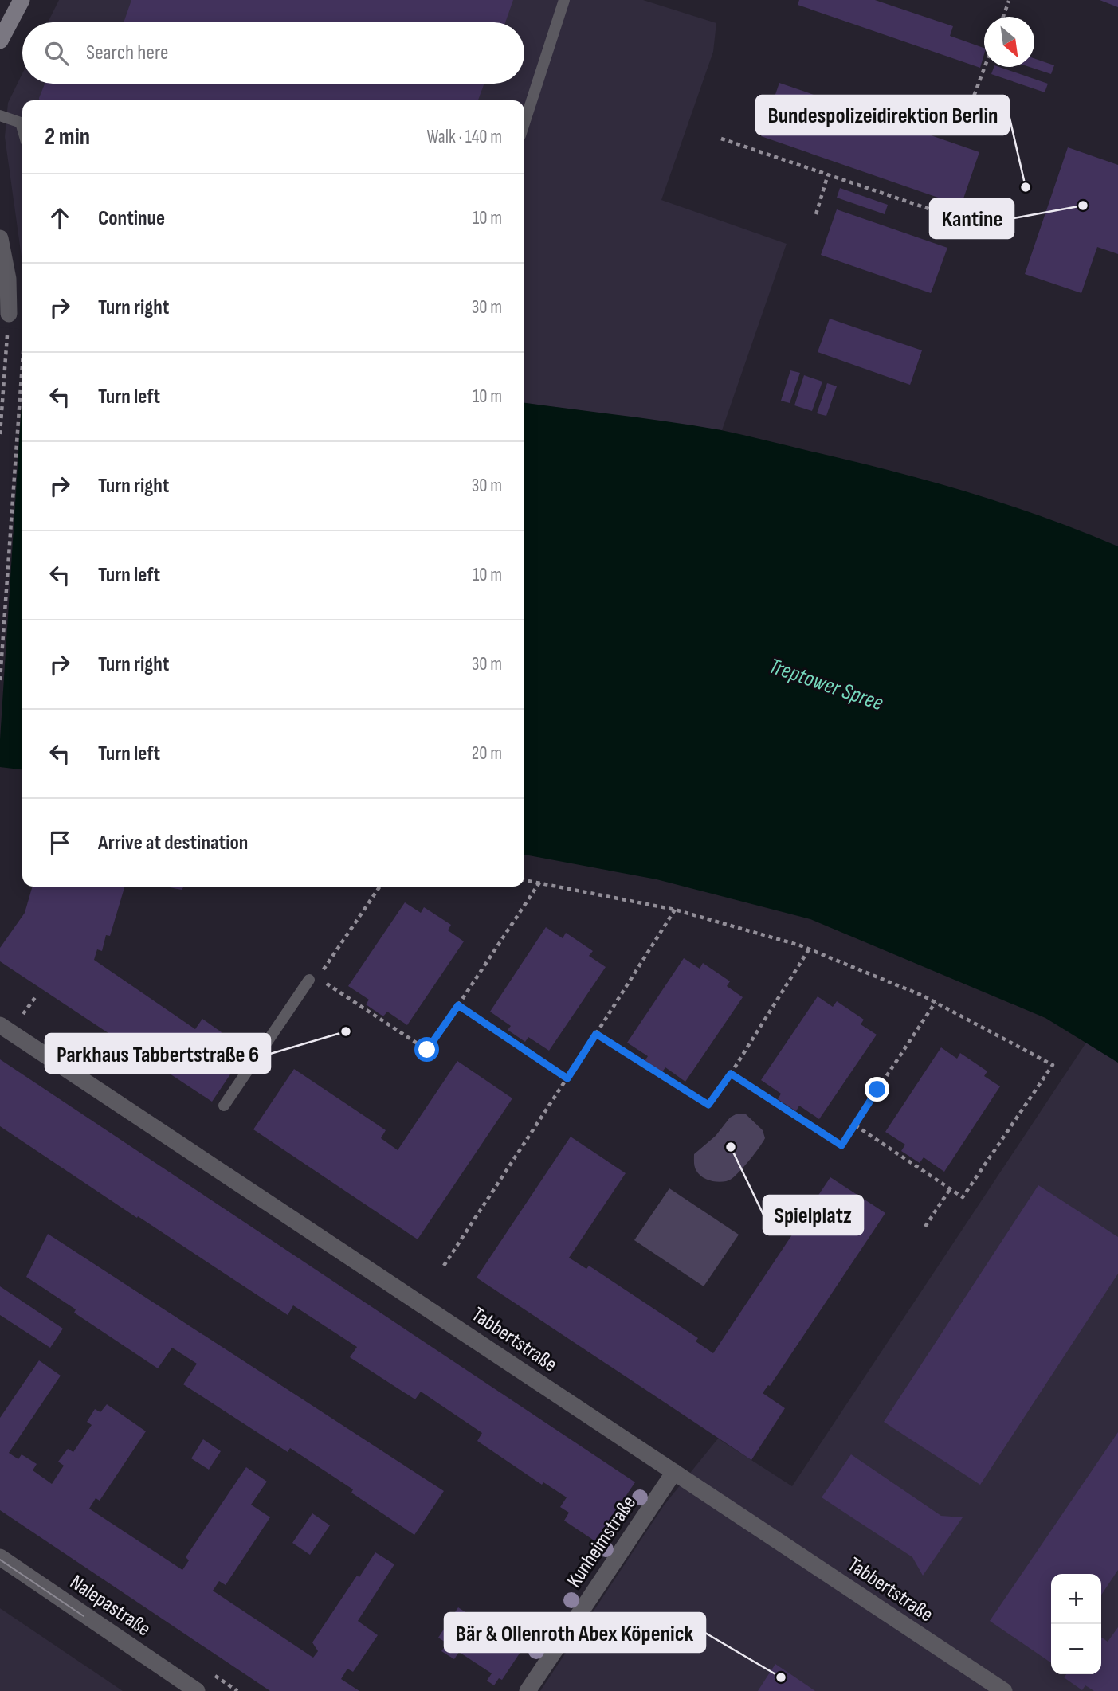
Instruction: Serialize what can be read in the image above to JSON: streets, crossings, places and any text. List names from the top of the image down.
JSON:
{
  "streets": {
    "street": ["Tabbertstraße", "Kunheimstraße", "Nalepastraße"]
  },
  "crossings": [
    ["Tabbertstraße", "Kunheimstraße"]
  ],
  "water": ["Treptower Spree"],
  "places": [
    "Bundespolizeidirektion Berlin",
    "Kantine",
    "Parkhaus Tabbertstraße 6",
    "Spielplatz",
    "Bär & Ollenroth Abex Köpenick"
  ],
  "north": "bottom right",
  "page": {
    "search": "Search here",
    "heading": ["2 min", "Walk · 140 m"],
    "list": [
      ["Continue", "10 m"],
      ["Turn right", "30 m"],
      ["Turn left", "10 m"],
      ["Turn right", "30 m"],
      ["Turn left", "10 m"],
      ["Turn right", "30 m"],
      ["Turn left", "20 m"],
      "Arrive at destination"
    ],
    "map_buttons": ["+", "−"]
  }
}
